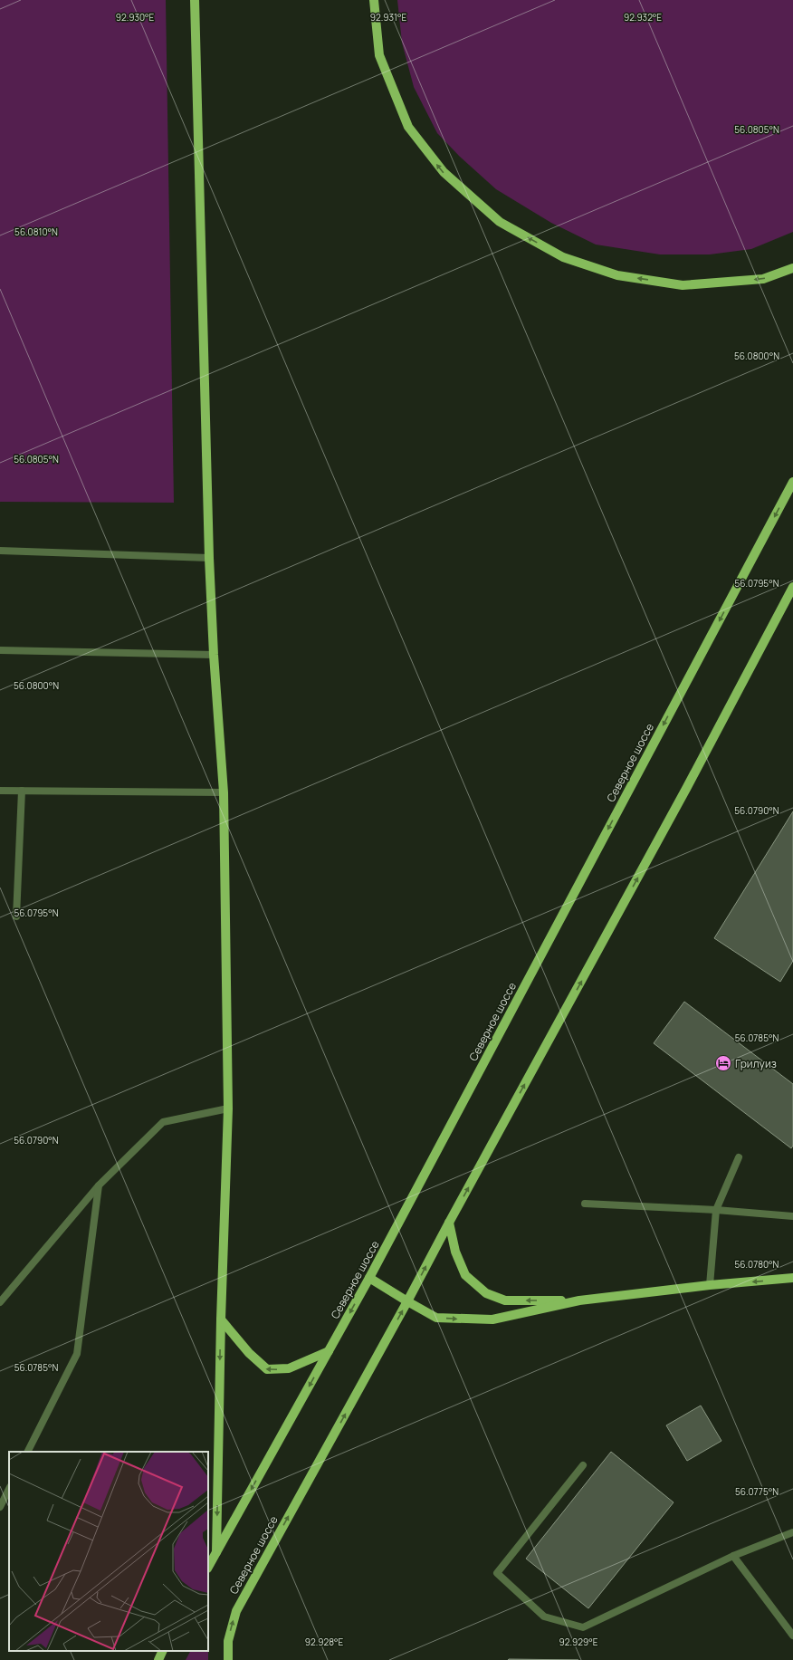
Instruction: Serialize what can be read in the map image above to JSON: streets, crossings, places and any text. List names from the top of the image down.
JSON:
{
  "streets": {
    "main road": ["Северное шоссе"]
  },
  "places": {
    "hotel": ["Грилуиз"]
  },
  "coordinates": [
    "92.930°E",
    "92.931°E",
    "92.932°E",
    "56.0805°N",
    "56.0810°N",
    "56.0800°N",
    "56.0795°N",
    "56.0790°N",
    "56.0785°N",
    "56.0780°N",
    "56.0775°N",
    "92.928°E",
    "92.929°E"
  ]
}
